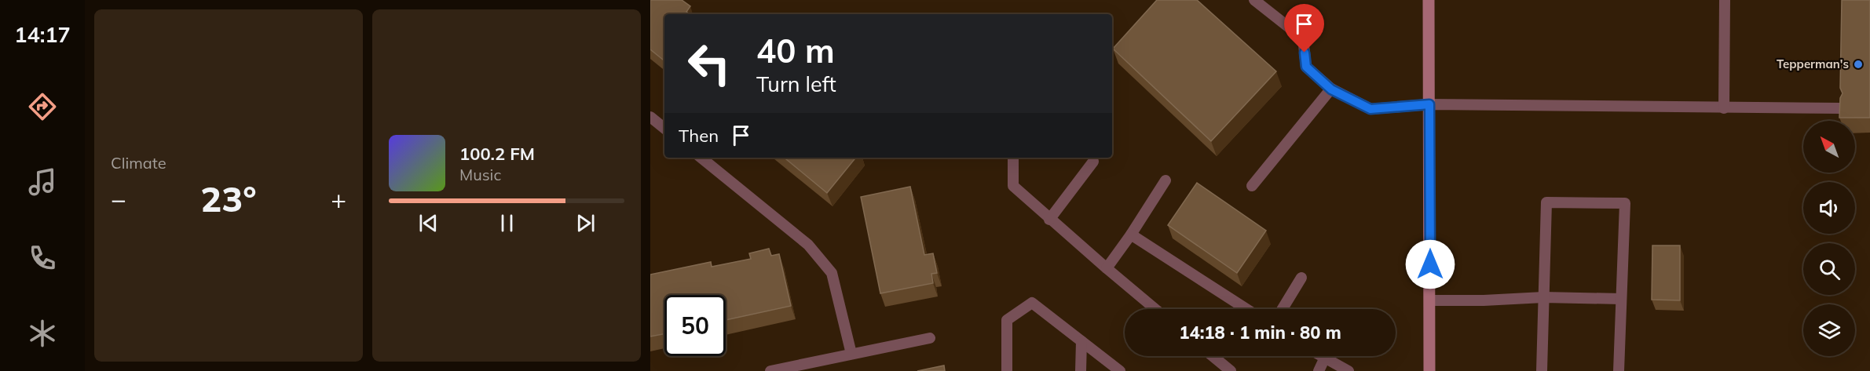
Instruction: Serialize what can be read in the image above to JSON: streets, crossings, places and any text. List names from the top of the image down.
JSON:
{
  "places": ["Tepperman's"],
  "north": "top left",
  "page": {
    "tabs": "14:17",
    "tile": "Climate",
    "turn": ["40 m", "Turn left"],
    "then": "Then",
    "song": ["100.2 FM", "Music"],
    "heat": ["−", "23°", "+"],
    "limit": "50",
    "trip": "14:18 · 1 min · 80 m"
  }
}
